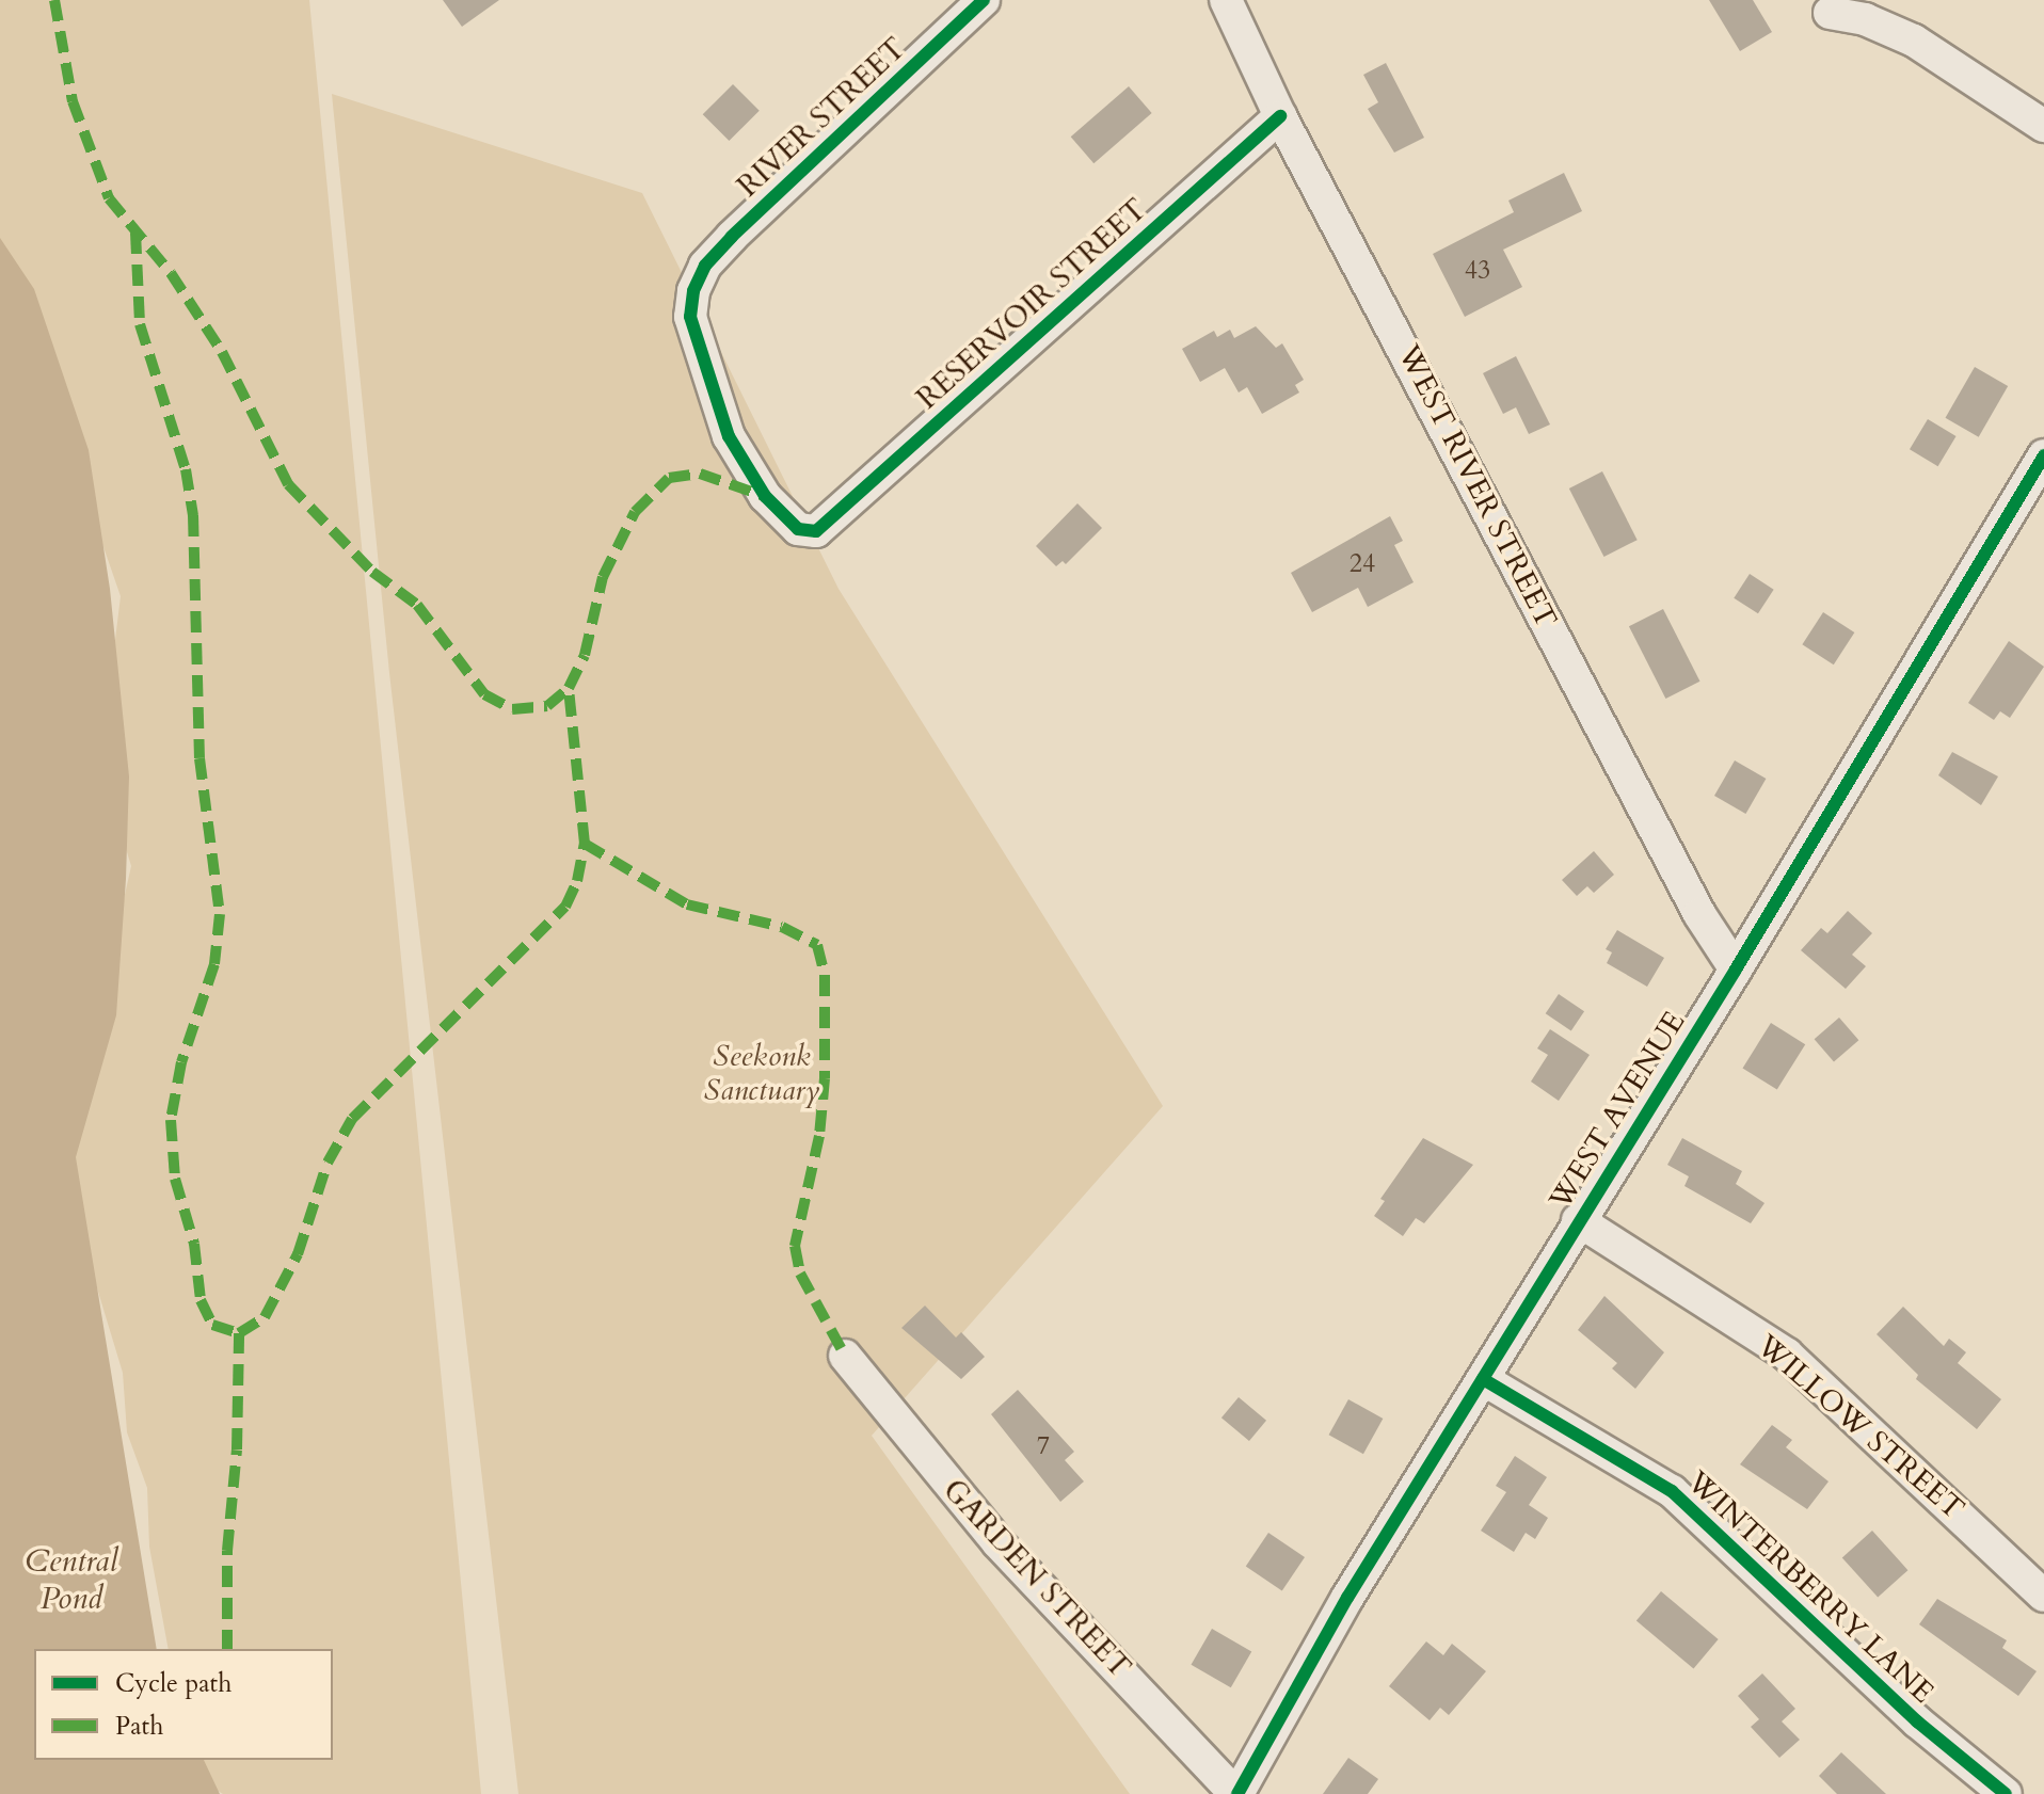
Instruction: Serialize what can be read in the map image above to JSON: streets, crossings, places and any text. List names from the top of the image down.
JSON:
{
  "streets": {
    "street": [
      "RIVER STREET",
      "RESERVOIR STREET",
      "WEST RIVER STREET",
      "WEST AVENUE",
      "WILLOW STREET",
      "GARDEN STREET",
      "WINTERBERRY LANE"
    ]
  },
  "crossings": [
    ["RIVER STREET", "RESERVOIR STREET"],
    ["RESERVOIR STREET", "WEST RIVER STREET"],
    ["WEST RIVER STREET", "WEST AVENUE"],
    ["WEST AVENUE", "WILLOW STREET"],
    ["WEST AVENUE", "GARDEN STREET"],
    ["WEST AVENUE", "WINTERBERRY LANE"]
  ],
  "water": ["Central Pond"],
  "parks": ["Seekonk Sanctuary"],
  "house_numbers": ["43", "24", "7"],
  "legend": ["Cycle path", "Path"]
}
